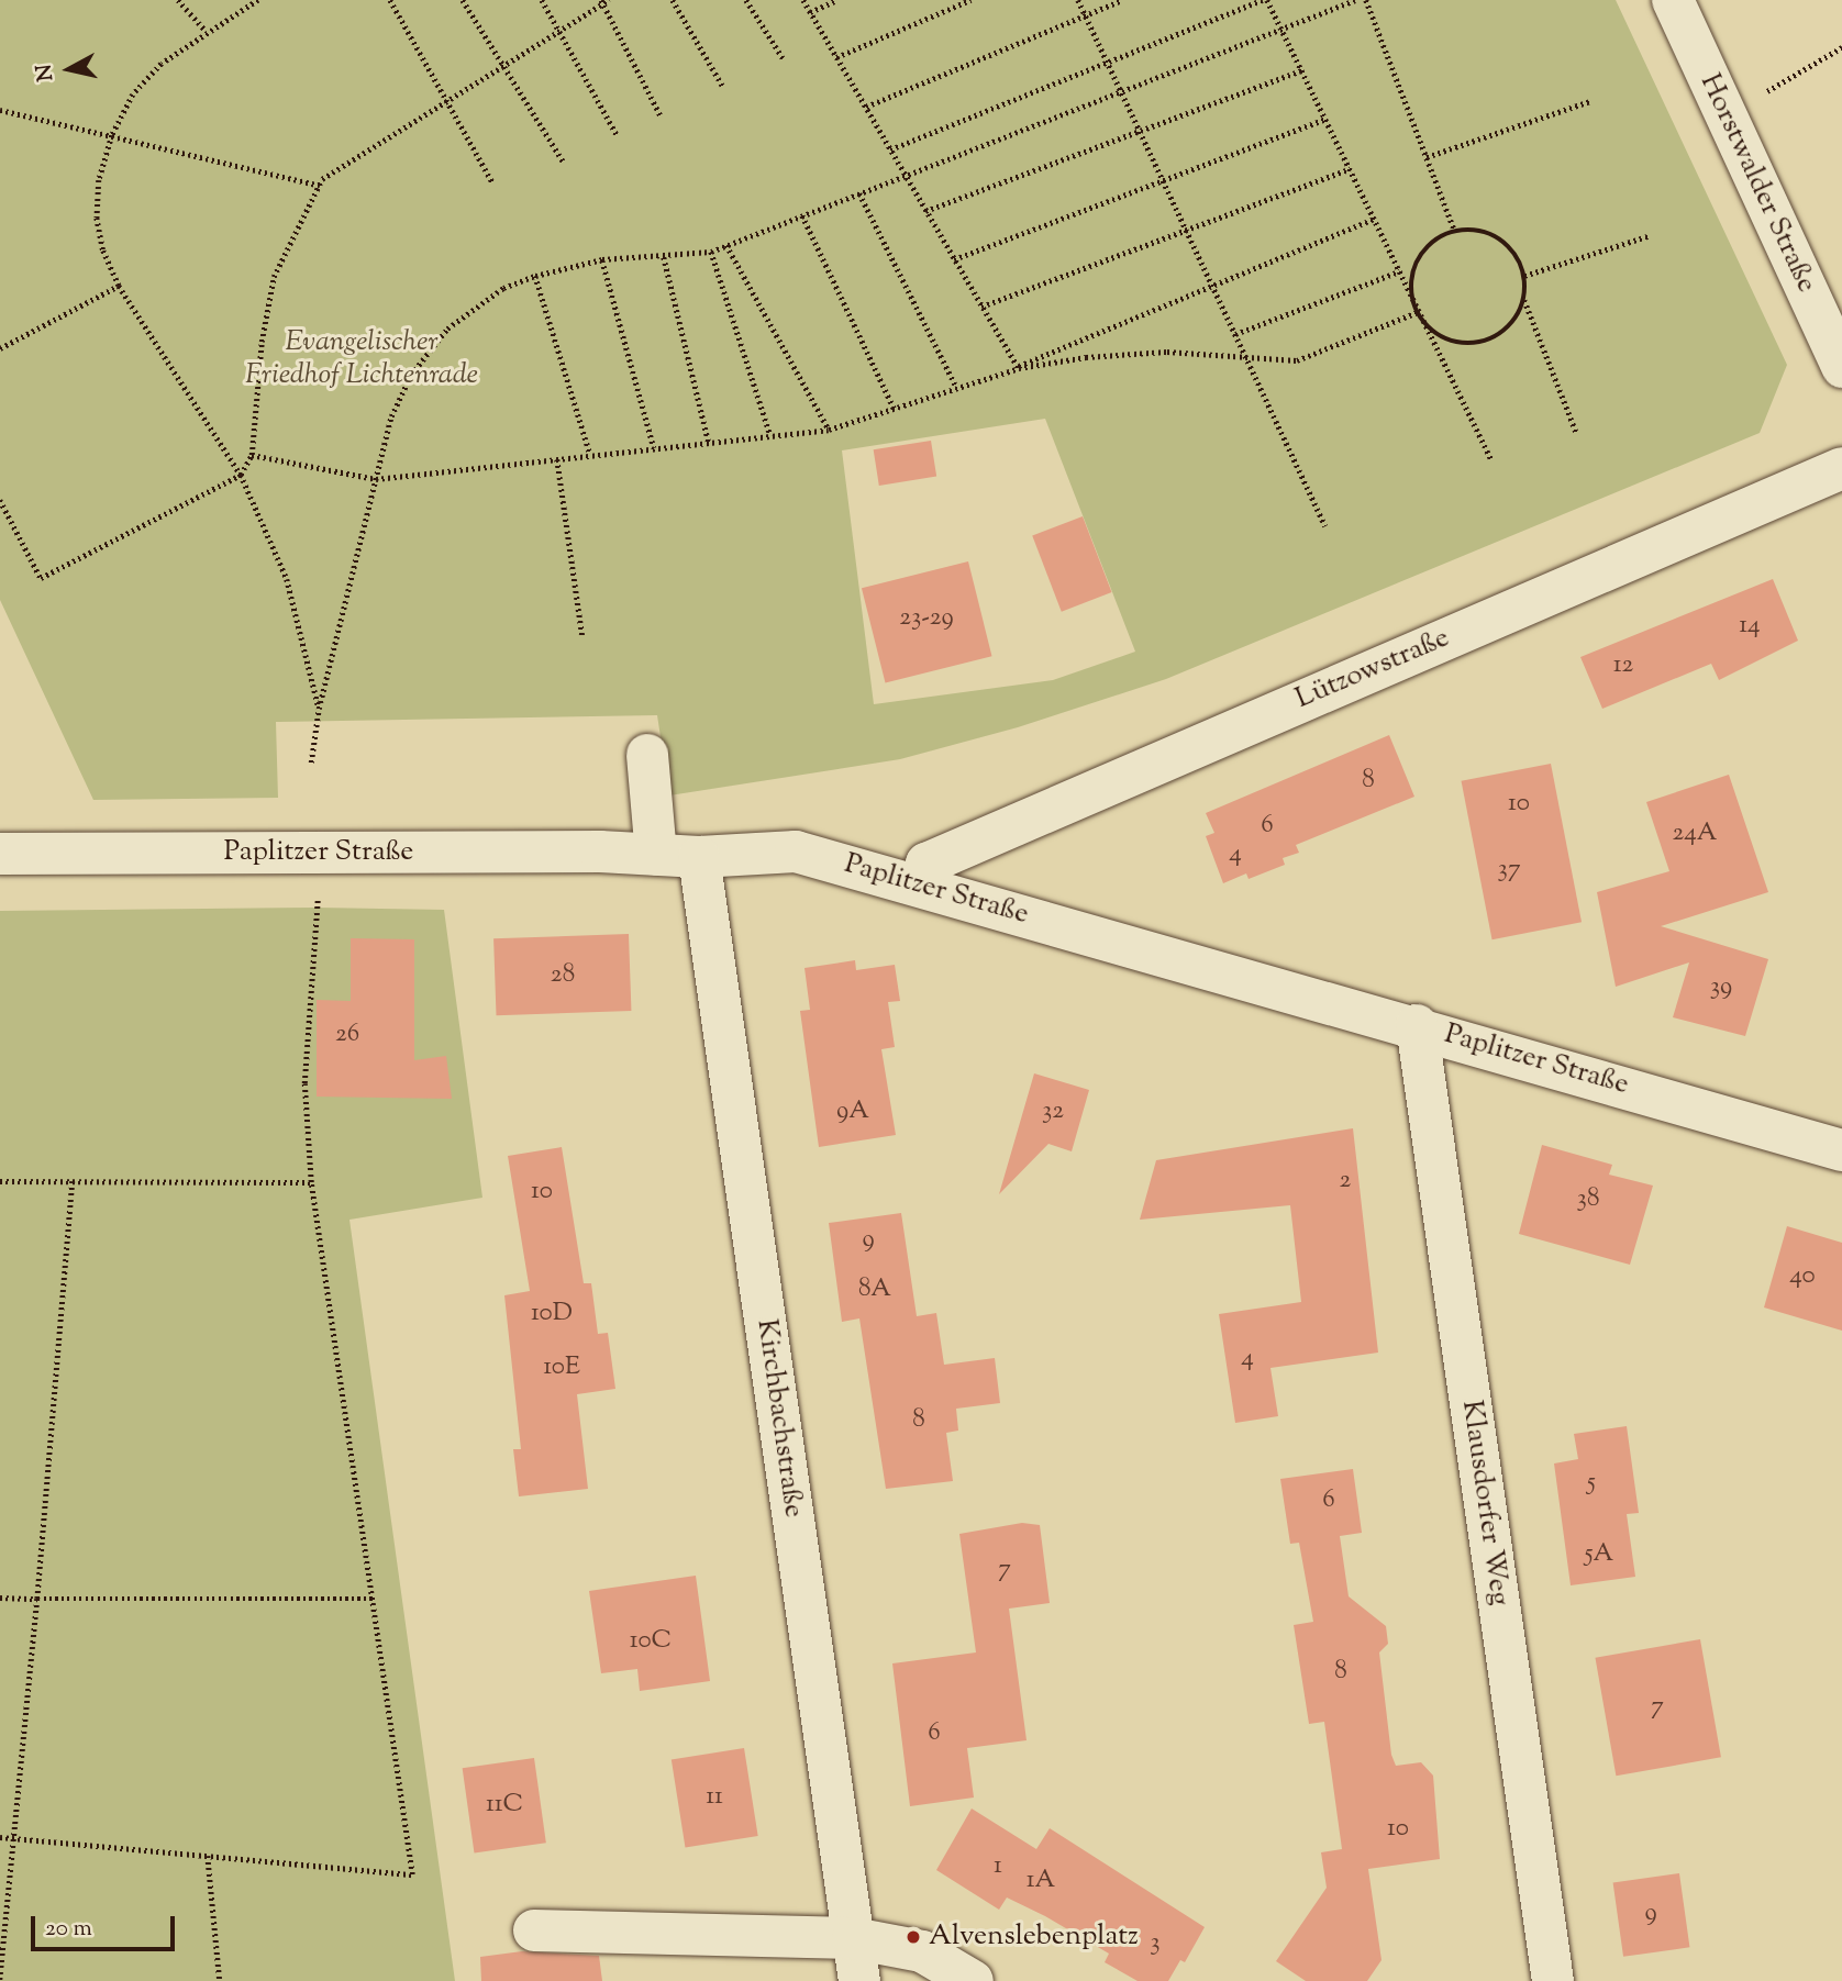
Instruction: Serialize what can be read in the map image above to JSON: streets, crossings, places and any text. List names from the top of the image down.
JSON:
{
  "streets": {
    "street": [
      "Horstwalder Straße",
      "Lützowstraße",
      "Paplitzer Straße",
      "Kirchbachstraße",
      "Klausdorfer Weg"
    ]
  },
  "crossings": [
    ["Lützowstraße", "Paplitzer Straße"],
    ["Paplitzer Straße", "Kirchbachstraße"],
    ["Paplitzer Straße", "Klausdorfer Weg"]
  ],
  "parks": ["Evangelischer Friedhof Lichtenrade"],
  "places": ["Alvenslebenplatz"],
  "house_numbers": [
    "23-29",
    "14",
    "12",
    "8",
    "10",
    "6",
    "24A",
    "4",
    "37",
    "28",
    "39",
    "26",
    "9A",
    "32",
    "2",
    "10",
    "38",
    "9",
    "40",
    "8A",
    "10D",
    "4",
    "10E",
    "8",
    "5",
    "6",
    "5A",
    "7",
    "10C",
    "8",
    "7",
    "6",
    "11",
    "11C",
    "10",
    "1",
    "1A",
    "9",
    "3"
  ],
  "scale_bar": "20 m",
  "north": "left"
}
